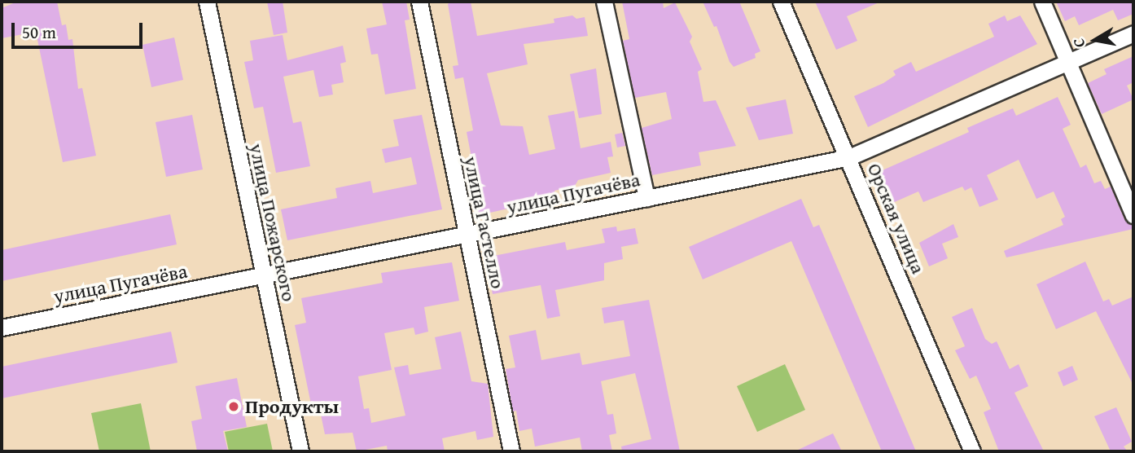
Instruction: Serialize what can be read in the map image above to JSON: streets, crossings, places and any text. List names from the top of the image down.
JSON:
{
  "streets": {
    "street": [
      "улица Пугачёва",
      "Орская улица",
      "улица Пожарского",
      "улица Гастелло"
    ]
  },
  "crossings": [
    ["улица Пугачёва", "Орская улица"],
    ["улица Пугачёва", "улица Пожарского"],
    ["улица Пугачёва", "улица Гастелло"]
  ],
  "places": ["Продукты"],
  "scale_bar": "50 m",
  "north": "left"
}
